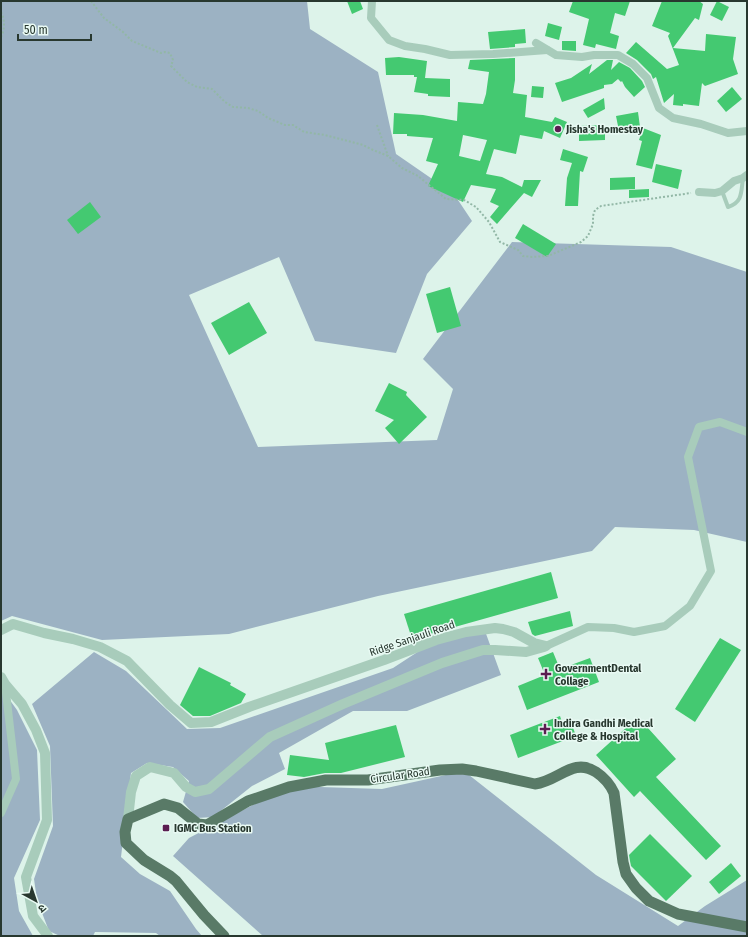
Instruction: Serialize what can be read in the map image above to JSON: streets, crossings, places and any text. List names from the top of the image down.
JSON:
{
  "streets": {
    "main road": ["Circular Road"],
    "street": ["Ridge Sanjauli Road"]
  },
  "places": {
    "other": ["Jisha's Homestay"],
    "health": ["GovernmentDental Collage", "Indira Gandhi Medical College & Hospital"],
    "transit": ["IGMC Bus Station"]
  },
  "scale_bar": "50 m",
  "north": "bottom right"
}
